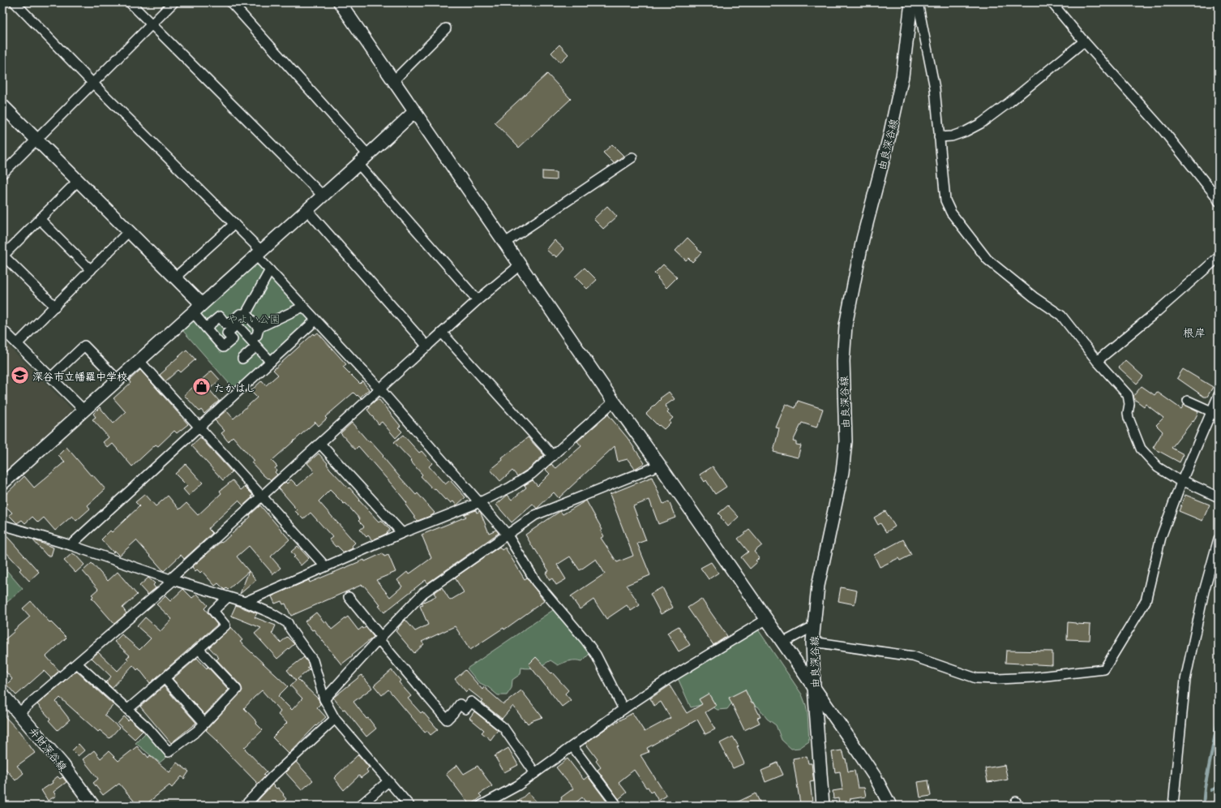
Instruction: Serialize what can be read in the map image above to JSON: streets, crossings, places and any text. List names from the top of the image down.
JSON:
{
  "streets": {
    "street": ["由良深谷線", "弁財深谷線"]
  },
  "districts": ["根岸"],
  "parks": ["やよい公園"],
  "places": {
    "school or university": ["深谷市立幡羅中学校"],
    "shop": ["たかはし"]
  }
}
